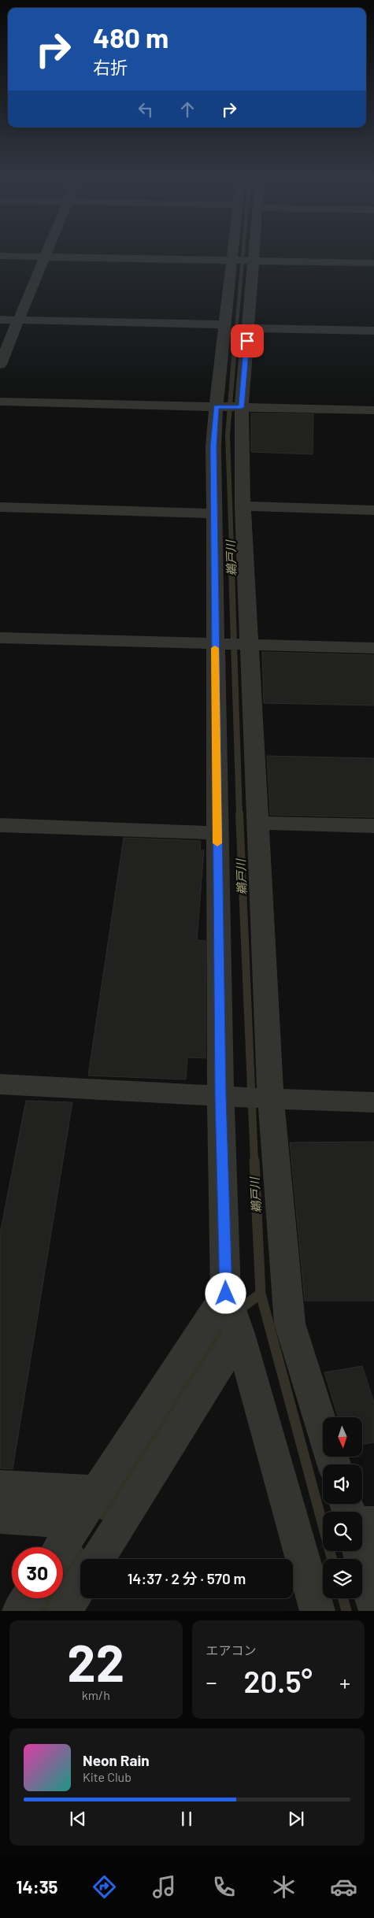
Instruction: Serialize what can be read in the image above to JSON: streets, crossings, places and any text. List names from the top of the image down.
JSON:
{
  "water": ["鵜戸川"],
  "north": "bottom",
  "page": {
    "turn": ["480 m", "右折"],
    "limit": "30",
    "trip": "14:37 · 2 分 · 570 m",
    "tile": [
      ["22", "km/h"],
      "エアコン"
    ],
    "heat": ["−", "20.5°", "+"],
    "song": ["Neon Rain", "Kite Club"],
    "tabs": "14:35"
  }
}
